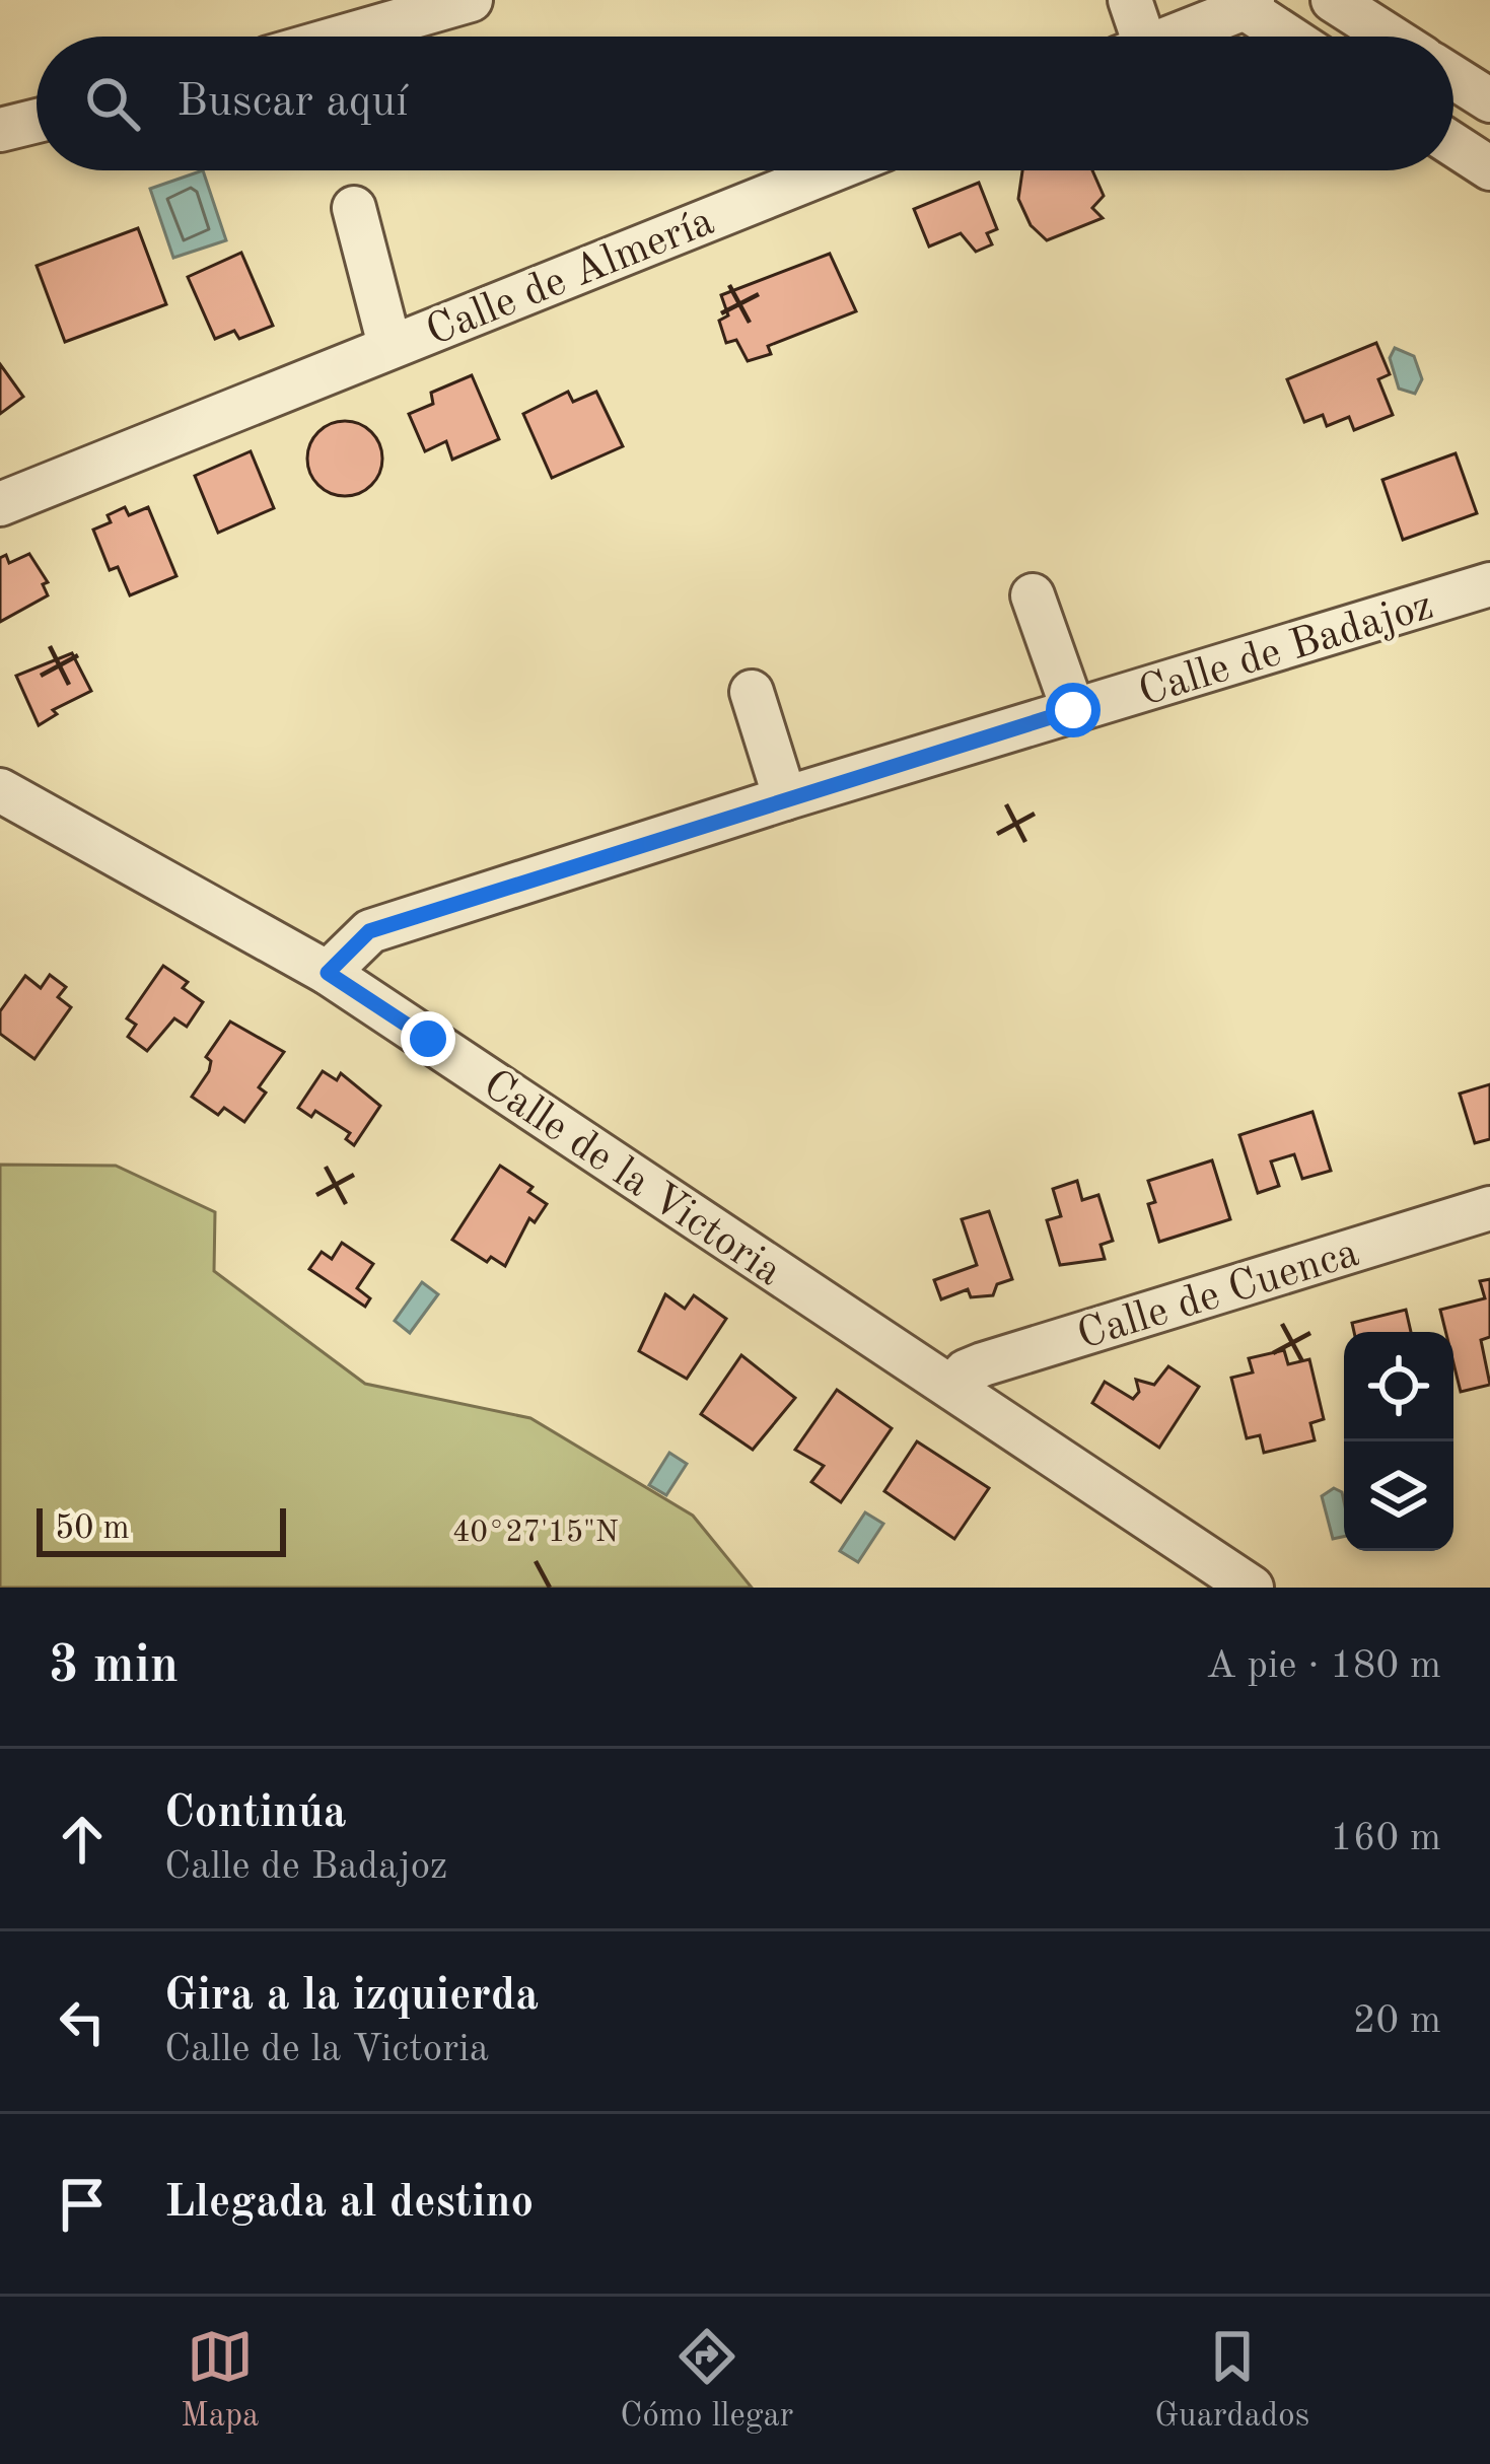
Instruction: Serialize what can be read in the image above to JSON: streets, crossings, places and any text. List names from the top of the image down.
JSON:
{
  "streets": {
    "street": [
      "Calle de Almería",
      "Calle de Badajoz",
      "Calle de la Victoria",
      "Calle de Cuenca"
    ]
  },
  "crossings": [
    ["Calle de Badajoz", "Calle de la Victoria"],
    ["Calle de la Victoria", "Calle de Cuenca"]
  ],
  "scale_bar": "50 m",
  "page": {
    "search": "Buscar aquí",
    "scale": "50 m",
    "heading": ["3 min", "A pie · 180 m"],
    "list": [
      ["Continúa", "Calle de Badajoz", "160 m"],
      ["Gira a la izquierda", "Calle de la Victoria", "20 m"],
      "Llegada al destino"
    ],
    "nav": ["Mapa", "Cómo llegar", "Guardados"]
  },
  "coordinates": ["40°27'15\"N"]
}
